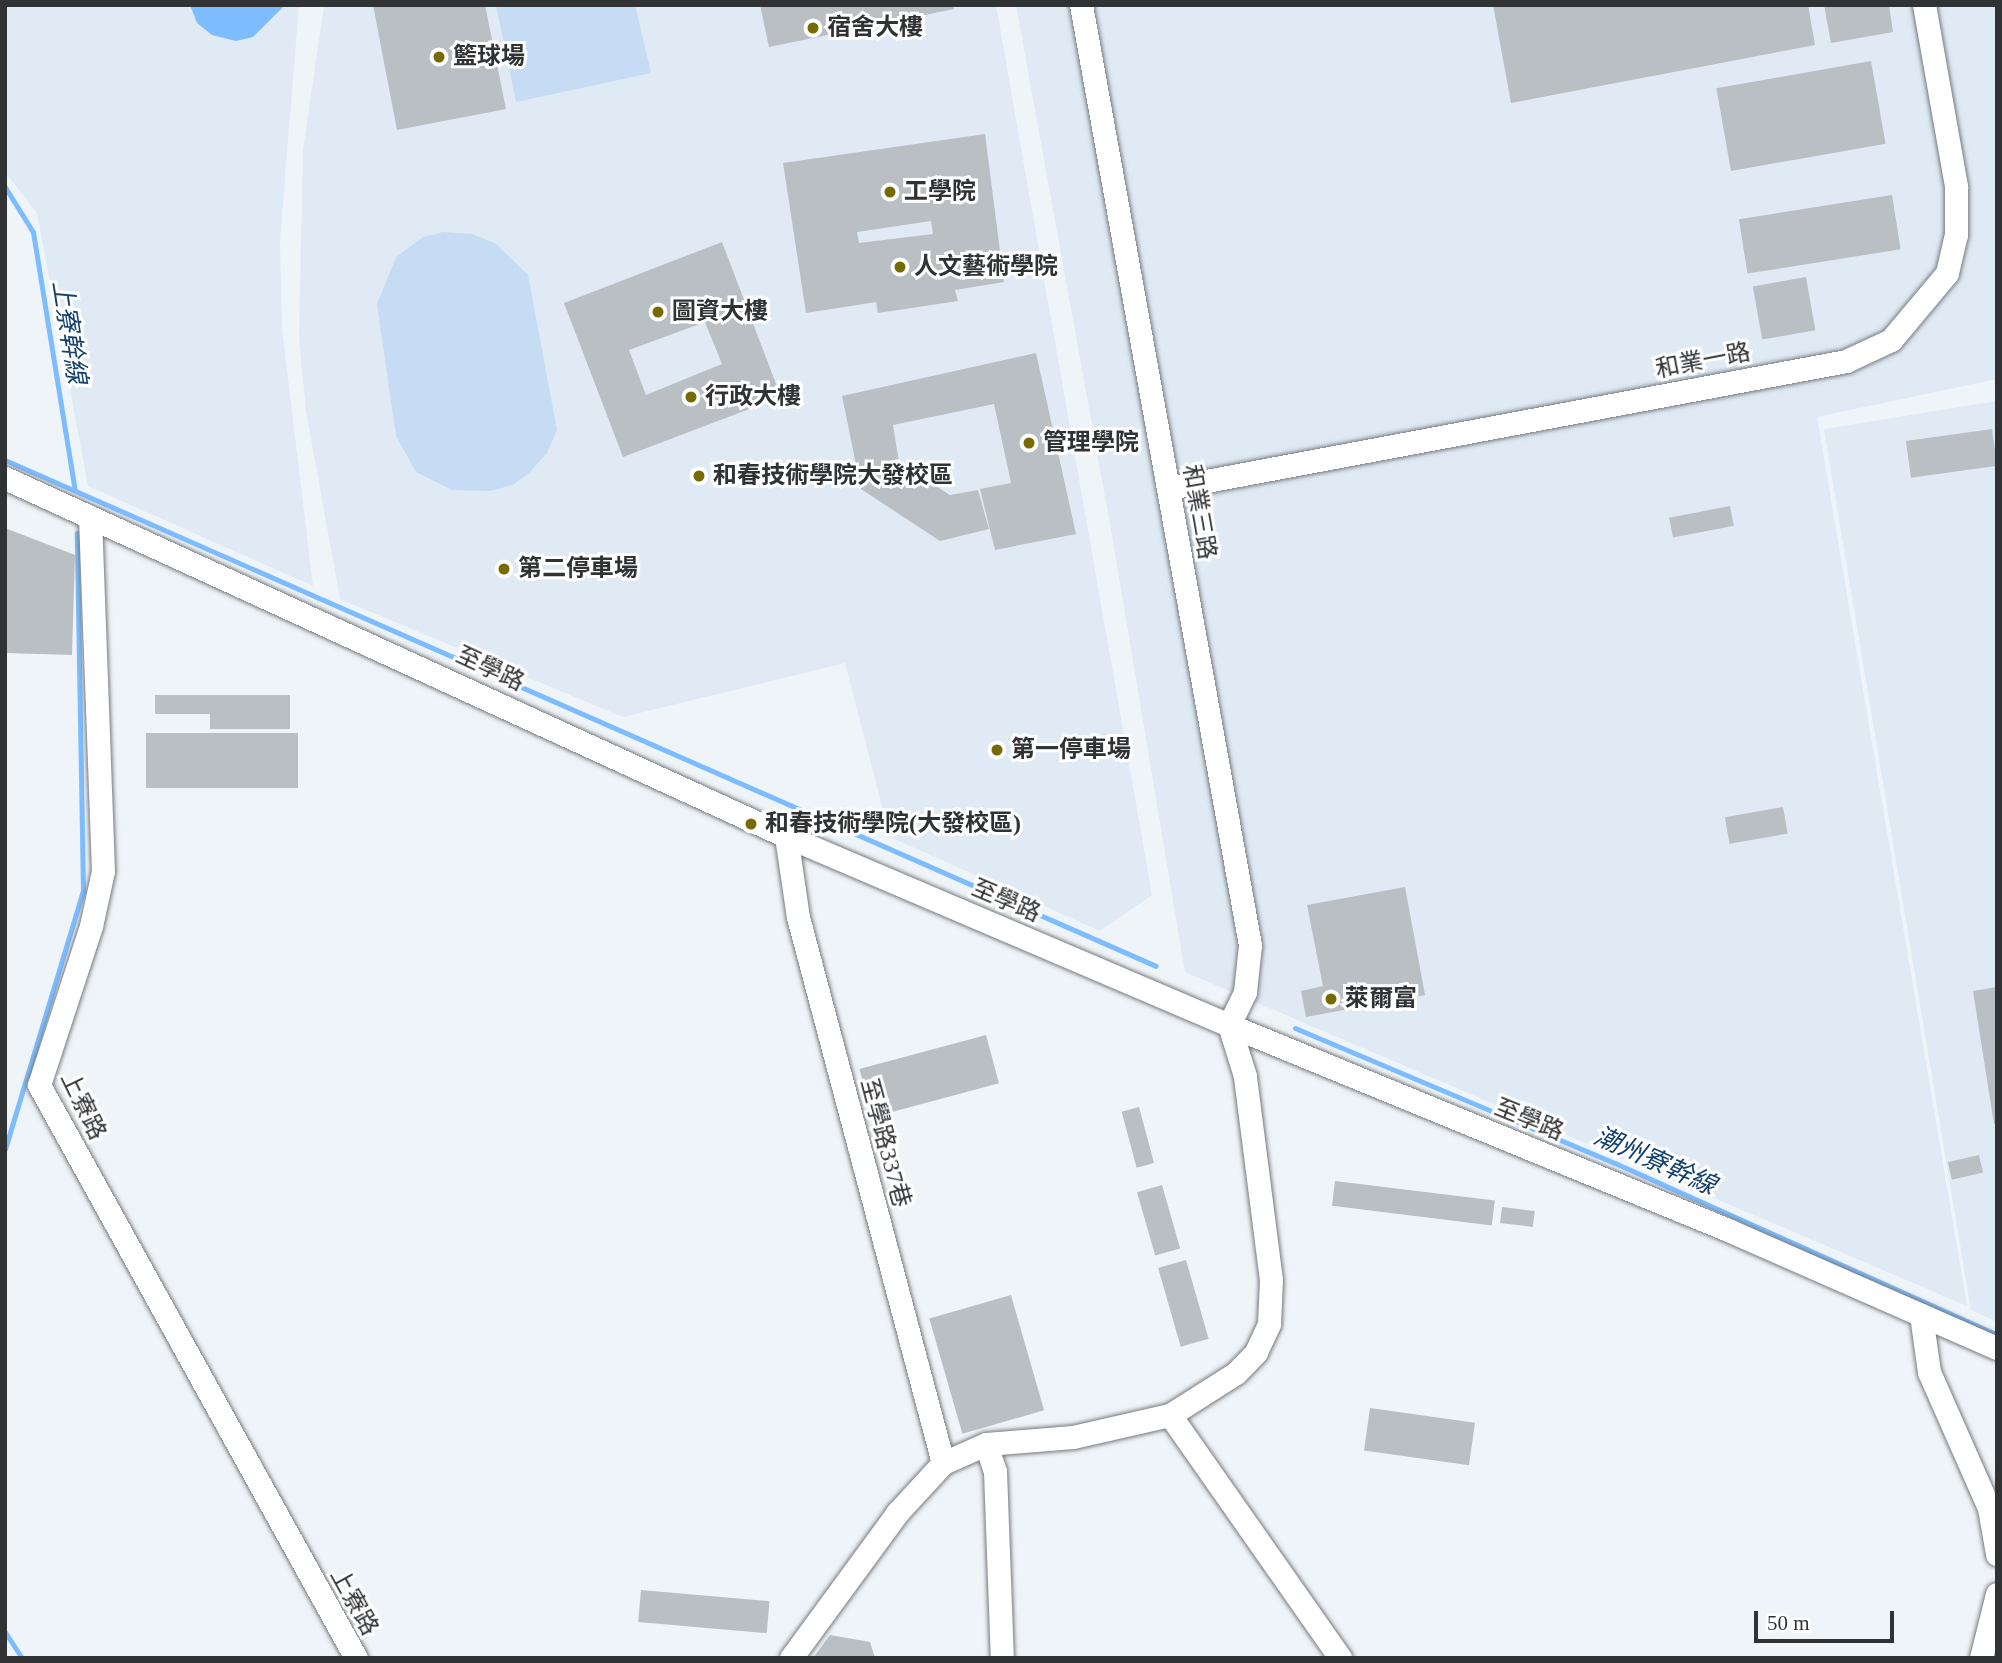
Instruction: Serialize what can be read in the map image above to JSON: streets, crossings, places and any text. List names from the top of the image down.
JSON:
{
  "streets": {
    "street": [
      "和業一路",
      "和業三路",
      "至學路",
      "上寮路",
      "至學路337巷"
    ]
  },
  "crossings": [
    ["和業一路", "和業三路"],
    ["和業三路", "至學路"],
    ["至學路", "上寮路"],
    ["至學路", "至學路337巷"]
  ],
  "water": ["上寮幹線", "潮州寮幹線"],
  "places": [
    "宿舍大樓",
    "籃球場",
    "工學院",
    "人文藝術學院",
    "圖資大樓",
    "行政大樓",
    "管理學院",
    "和春技術學院大發校區",
    "第二停車場",
    "第一停車場",
    "和春技術學院(大發校區)",
    "萊爾富"
  ],
  "scale_bar": "50 m"
}
